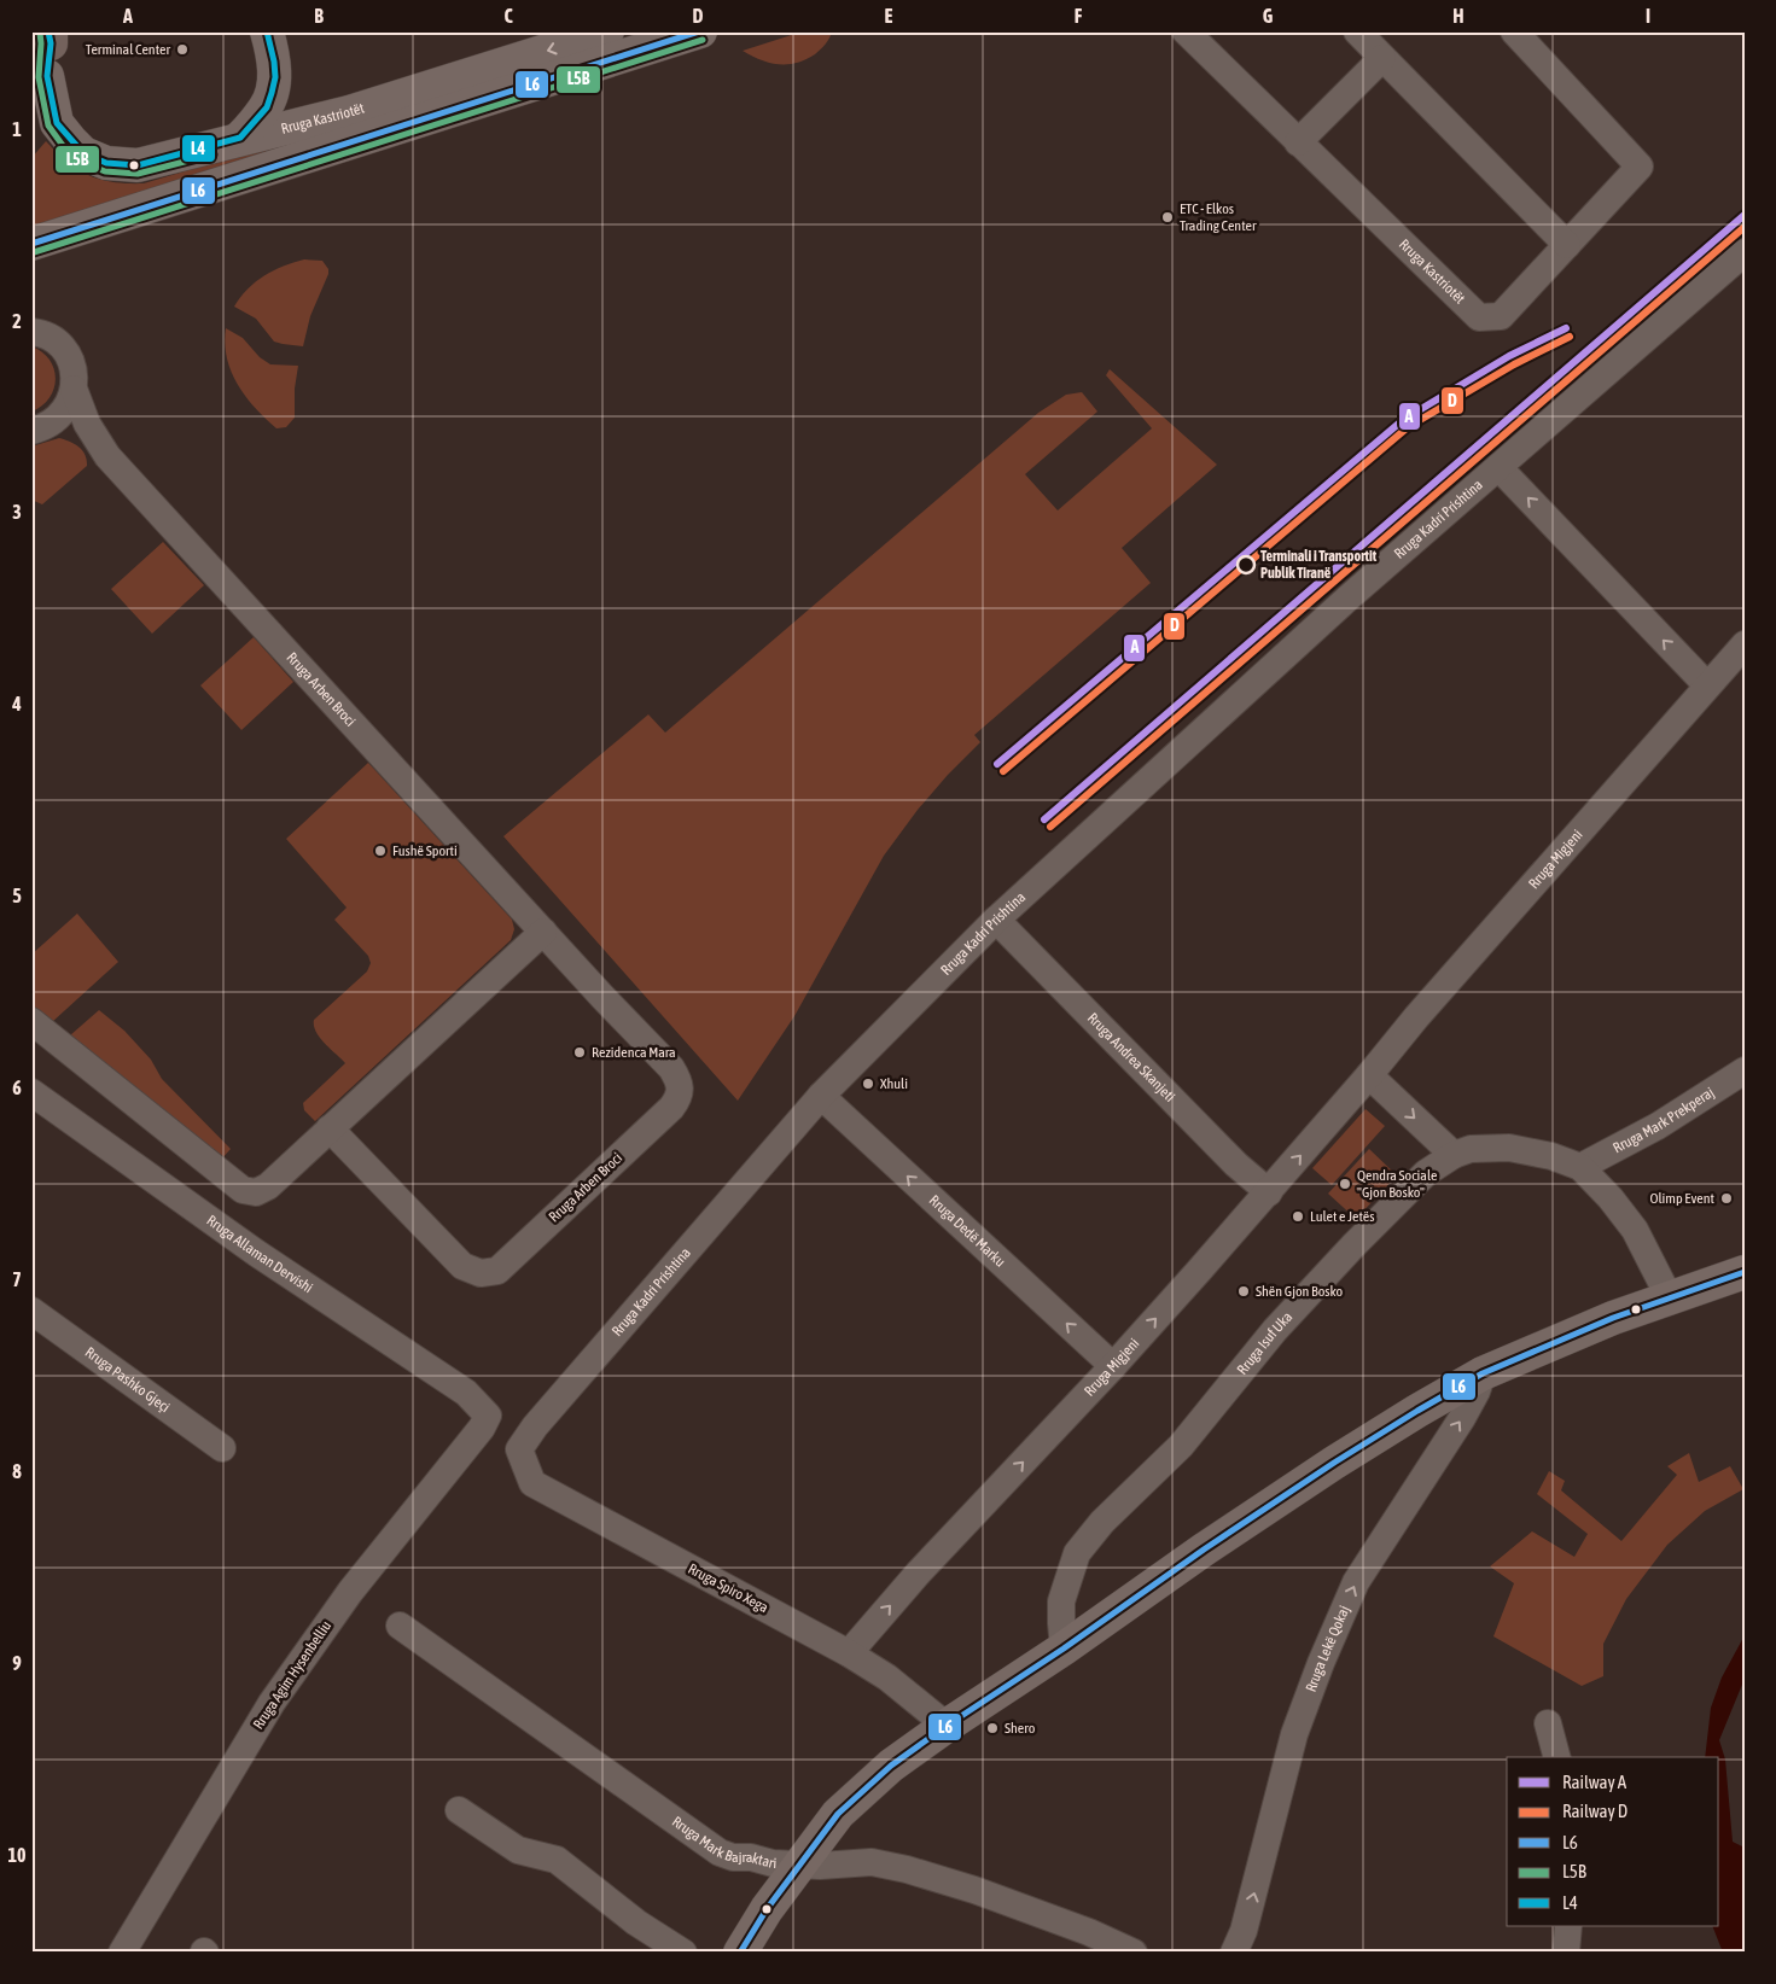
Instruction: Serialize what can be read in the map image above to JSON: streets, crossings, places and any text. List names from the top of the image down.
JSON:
{
  "streets": {
    "main road": ["Rruga Kastriotët"],
    "street": [
      "Rruga Kadri Prishtina",
      "Rruga Arben Broci",
      "Rruga Migjeni",
      "Rruga Andrea Skanjeti",
      "Rruga Mark Prekperaj",
      "Rruga Dedë Marku",
      "Rruga Allaman Dervishi",
      "Rruga Isuf Uka",
      "Rruga Pashko Gjeçi",
      "Rruga Spiro Xega",
      "Rruga Lekë Qokaj",
      "Rruga Agim Hysenbelliu",
      "Rruga Mark Bajraktari"
    ]
  },
  "crossings": [
    ["Rruga Kadri Prishtina", "Rruga Andrea Skanjeti"],
    ["Rruga Kadri Prishtina", "Rruga Dedë Marku"],
    ["Rruga Kadri Prishtina", "Rruga Spiro Xega"],
    ["Rruga Migjeni", "Rruga Andrea Skanjeti"],
    ["Rruga Migjeni", "Rruga Dedë Marku"],
    ["Rruga Migjeni", "Rruga Spiro Xega"],
    ["Rruga Mark Prekperaj", "Rruga Isuf Uka"],
    ["Rruga Allaman Dervishi", "Rruga Agim Hysenbelliu"]
  ],
  "one_way": ["Rruga Migjeni", "Rruga Dedë Marku", "Rruga Lekë Qokaj"],
  "places": [
    "Terminal Center",
    "ETC - Elkos Trading Center",
    "Terminali i Transportit Publik Tiranë",
    "Fushë Sporti",
    "Rezidenca Mara",
    "Xhuli",
    "Qendra Sociale \"Gjon Bosko\"",
    "Olimp Event",
    "Lulet e Jetës",
    "Shën Gjon Bosko",
    "Shero"
  ],
  "lines": [
    "transit line L6",
    "transit line L4",
    "transit line L5B",
    "rail line A",
    "rail line D"
  ],
  "legend": [
    "Railway A",
    "Railway D",
    "L6",
    "L5B",
    "L4"
  ],
  "grid": {
    "columns": [
      "A",
      "B",
      "C",
      "D",
      "E",
      "F",
      "G",
      "H",
      "I"
    ],
    "rows": [
      "1",
      "2",
      "3",
      "4",
      "5",
      "6",
      "7",
      "8",
      "9",
      "10"
    ]
  }
}
